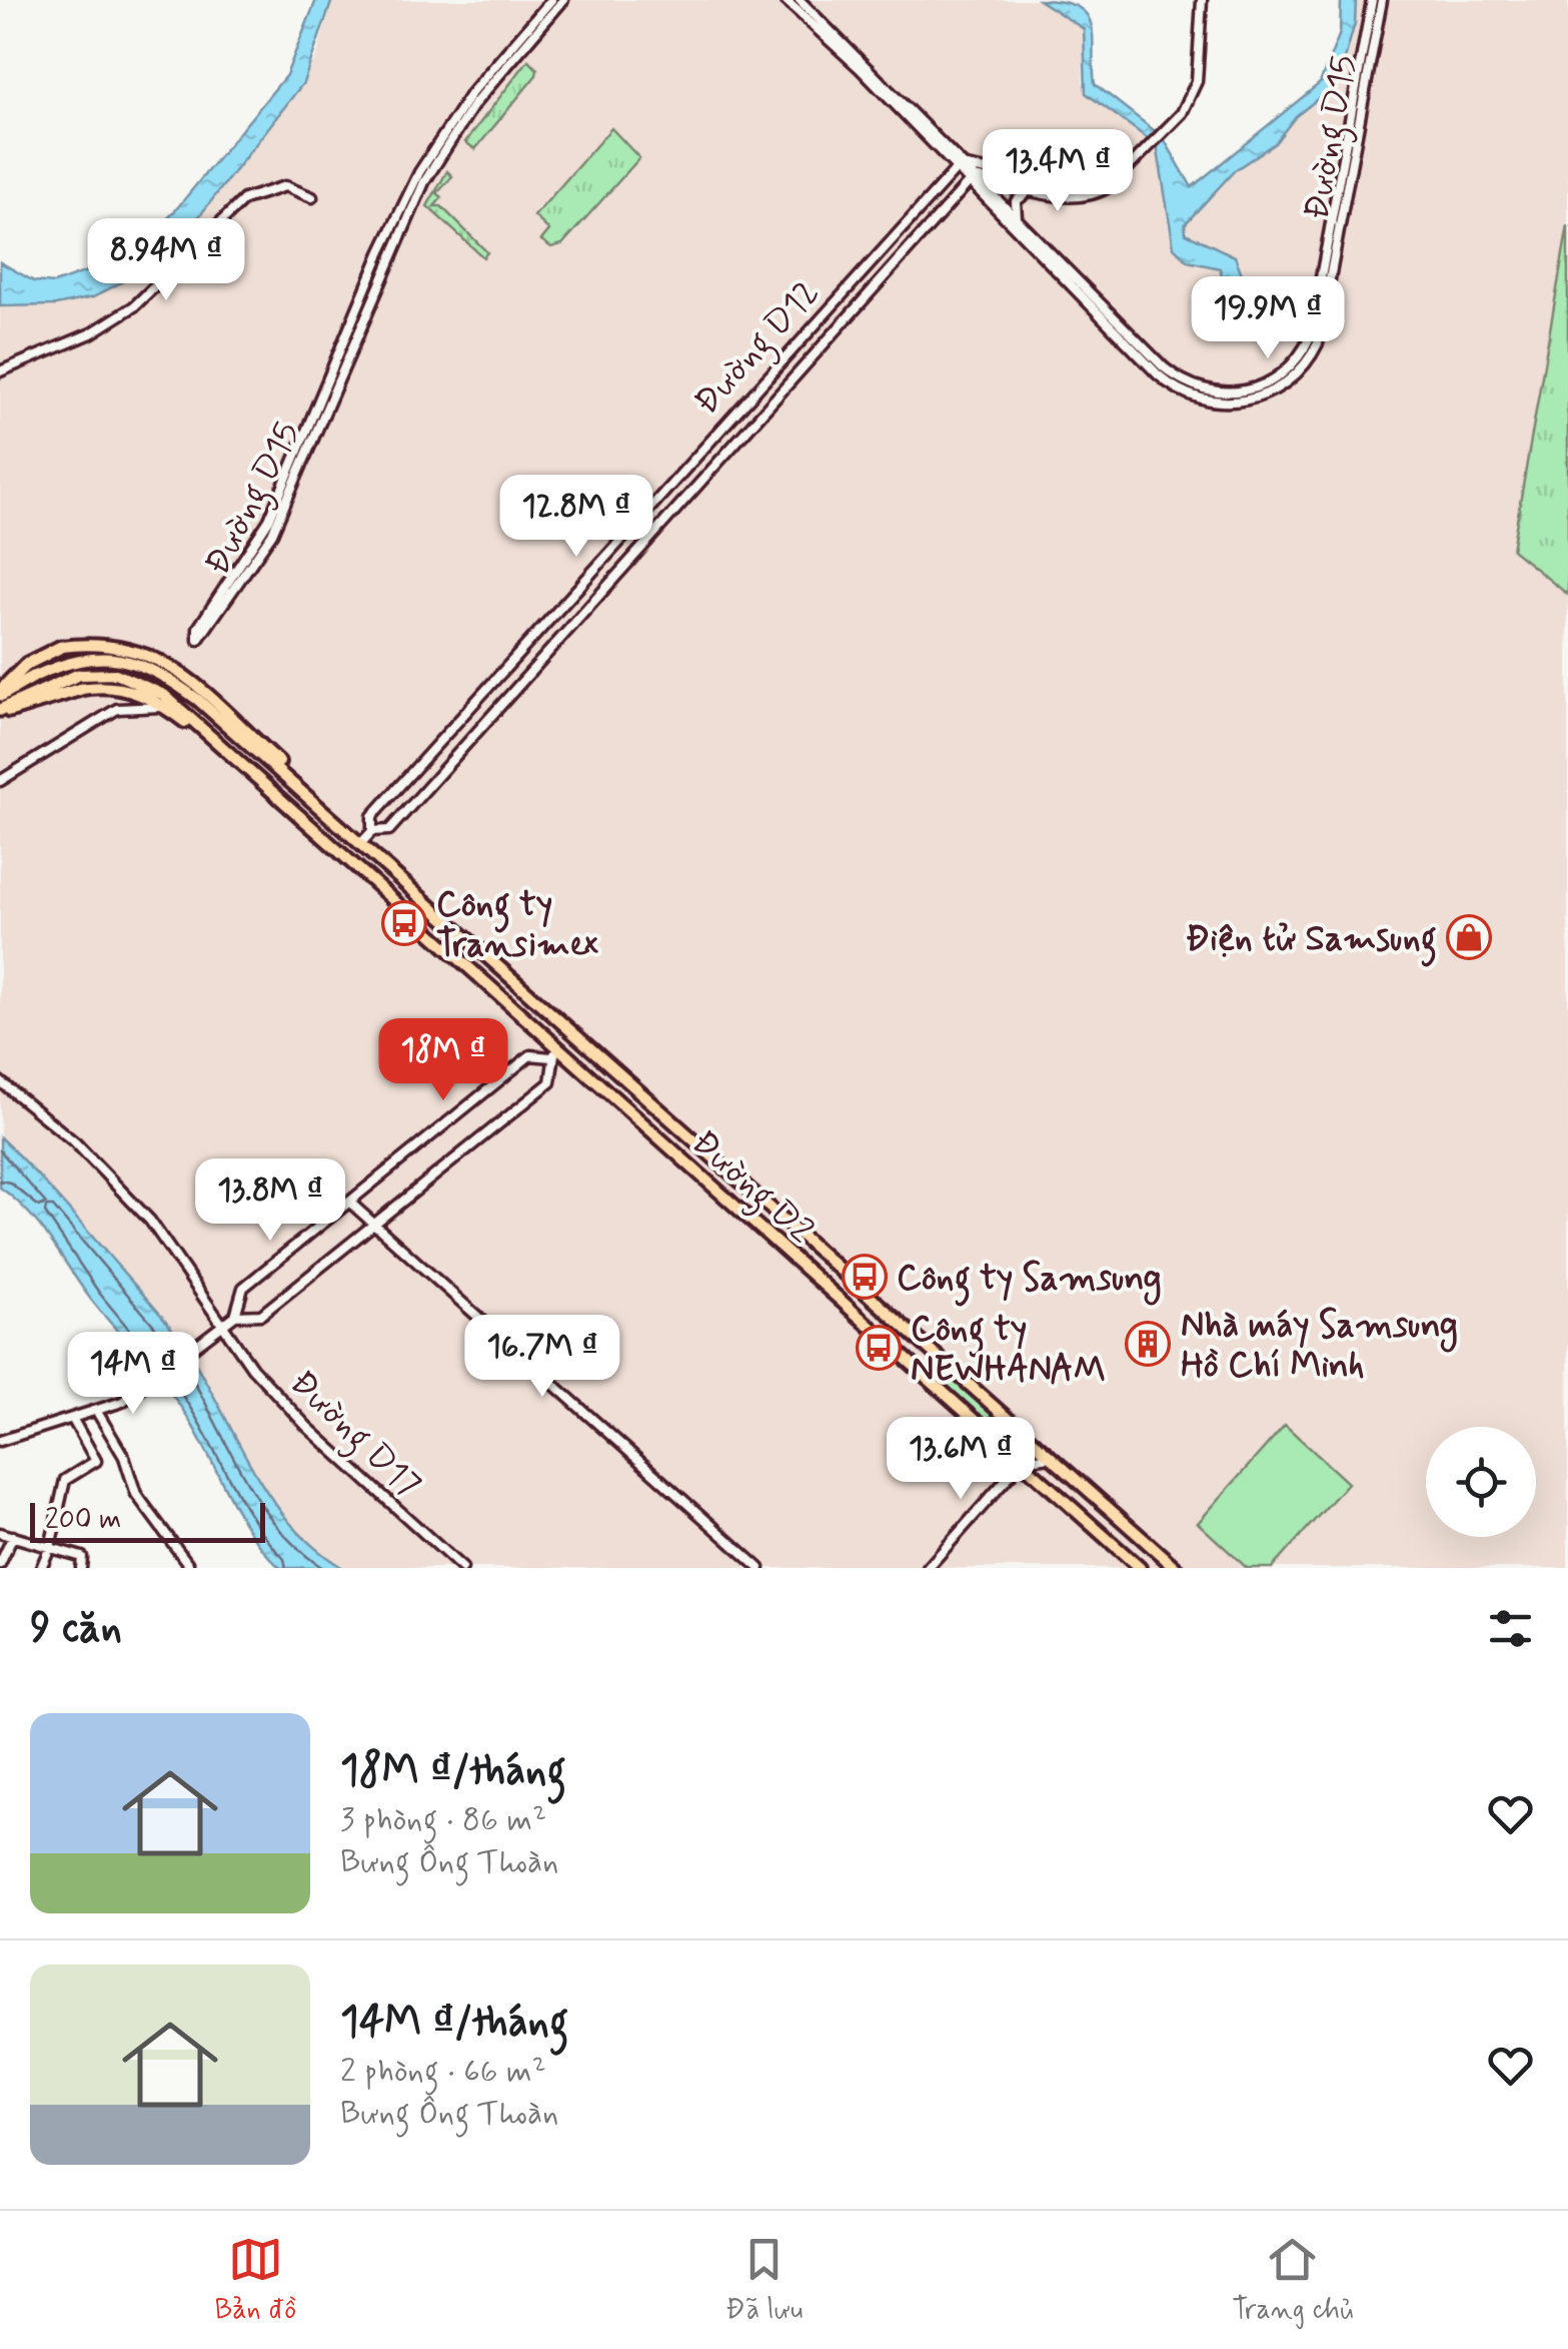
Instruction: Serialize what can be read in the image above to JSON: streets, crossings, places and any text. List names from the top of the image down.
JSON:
{
  "streets": {
    "main road": ["Đường D2"],
    "street": ["Đường D15", "Đường D12", "Đường D17"]
  },
  "crossings": [
    ["Đường D15", "Đường D12"],
    ["Đường D12", "Đường D2"]
  ],
  "places": {
    "bus stop": ["Công ty Transimex", "Công ty Samsung", "Công ty NEWHANAM"],
    "shop": ["Điện tử Samsung"],
    "building": ["Nhà máy Samsung Hồ Chí Minh"]
  },
  "scale_bar": "200 m",
  "page": {
    "price": [
      "13.4M ₫",
      "8.94M ₫",
      "19.9M ₫",
      "12.8M ₫",
      "18M ₫",
      "13.8M ₫",
      "16.7M ₫",
      "14M ₫",
      "13.6M ₫"
    ],
    "scale": "200 m",
    "heading": "9 căn",
    "list": [
      {
        "name": "18M ₫/tháng",
        "note": "3 phòng · 86 m² · Bưng Ông Thoàn"
      },
      {
        "name": "14M ₫/tháng",
        "note": "2 phòng · 66 m² · Bưng Ông Thoàn"
      }
    ],
    "tabs": ["Bản đồ", "Đã lưu", "Trang chủ"]
  }
}
